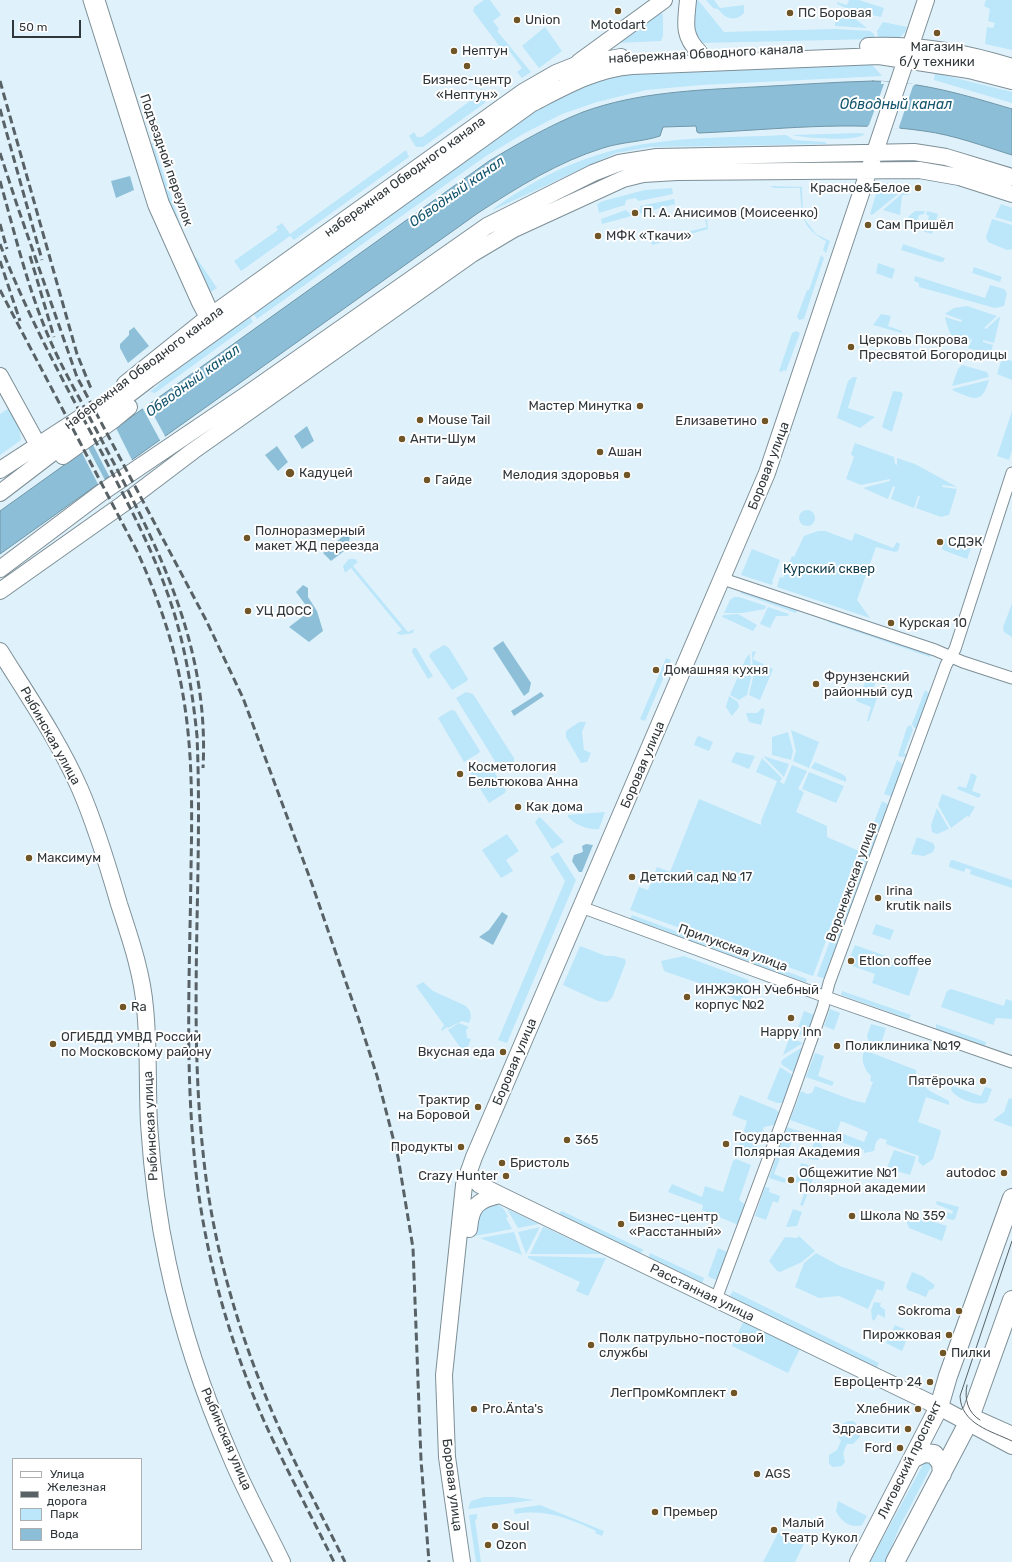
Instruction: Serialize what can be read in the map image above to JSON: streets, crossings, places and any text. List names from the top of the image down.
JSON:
{
  "streets": {
    "main road": [
      "набережная Обводного канала",
      "Боровая улица",
      "Рыбинская улица",
      "Расстанная улица",
      "Лиговский проспект"
    ],
    "street": ["Подъездной переулок", "Воронежская улица", "Прилукская улица"]
  },
  "crossings": [
    ["набережная Обводного канала", "Подъездной переулок"],
    ["набережная Обводного канала", "Боровая улица"],
    ["Боровая улица", "Прилукская улица"],
    ["Боровая улица", "Расстанная улица"],
    ["Воронежская улица", "Прилукская улица"],
    ["Воронежская улица", "Расстанная улица"],
    ["Расстанная улица", "Лиговский проспект"]
  ],
  "water": ["Обводный канал"],
  "parks": ["Курский сквер"],
  "places": [
    "Motodart",
    "ПС Боровая",
    "Union",
    "Магазин б/у техники",
    "Нептун",
    "Бизнес-центр «Нептун»",
    "Красное&Белое",
    "П. А. Анисимов (Моисеенко)",
    "Сам Пришёл",
    "МФК «Ткачи»",
    "Церковь Покрова Пресвятой Богородицы",
    "Мастер Минутка",
    "Mouse Tail",
    "Елизаветино",
    "Анти-Шум",
    "Ашан",
    "Кадуцей",
    "Мелодия здоровья",
    "Гайде",
    "Полноразмерный макет ЖД переезда",
    "СДЭК",
    "УЦ ДОСС",
    "Курская 10",
    "Домашняя кухня",
    "Фрунзенский районный суд",
    "Косметология Бельтюкова Анна",
    "Как дома",
    "Максимум",
    "Детский сад № 17",
    "Irina krutik nails",
    "Etlon coffee",
    "ИНЖЭКОН Учебный корпус №2",
    "Ra",
    "Happy Inn",
    "ОГИБДД УМВД России по Московскому району",
    "Поликлиника №19",
    "Вкусная еда",
    "Пятёрочка",
    "Трактир на Боровой",
    "365",
    "Государственная Полярная Академия",
    "Продукты",
    "Бристоль",
    "autodoc",
    "Crazy Hunter",
    "Общежитие №1 Полярной академии",
    "Школа № 359",
    "Бизнес-центр «Расстанный»",
    "Sokroma",
    "Пирожковая",
    "Полк патрульно-постовой службы",
    "Пилки",
    "ЕвроЦентр 24",
    "ЛегПромКомплект",
    "Pro.Änta's",
    "Хлебник",
    "Здравсити",
    "Ford",
    "AGS",
    "Премьер",
    "Soul",
    "Малый Театр Кукол",
    "Ozon"
  ],
  "legend": [
    "Улица",
    "Железная дорога",
    "Парк",
    "Вода"
  ],
  "scale_bar": "50 m"
}
